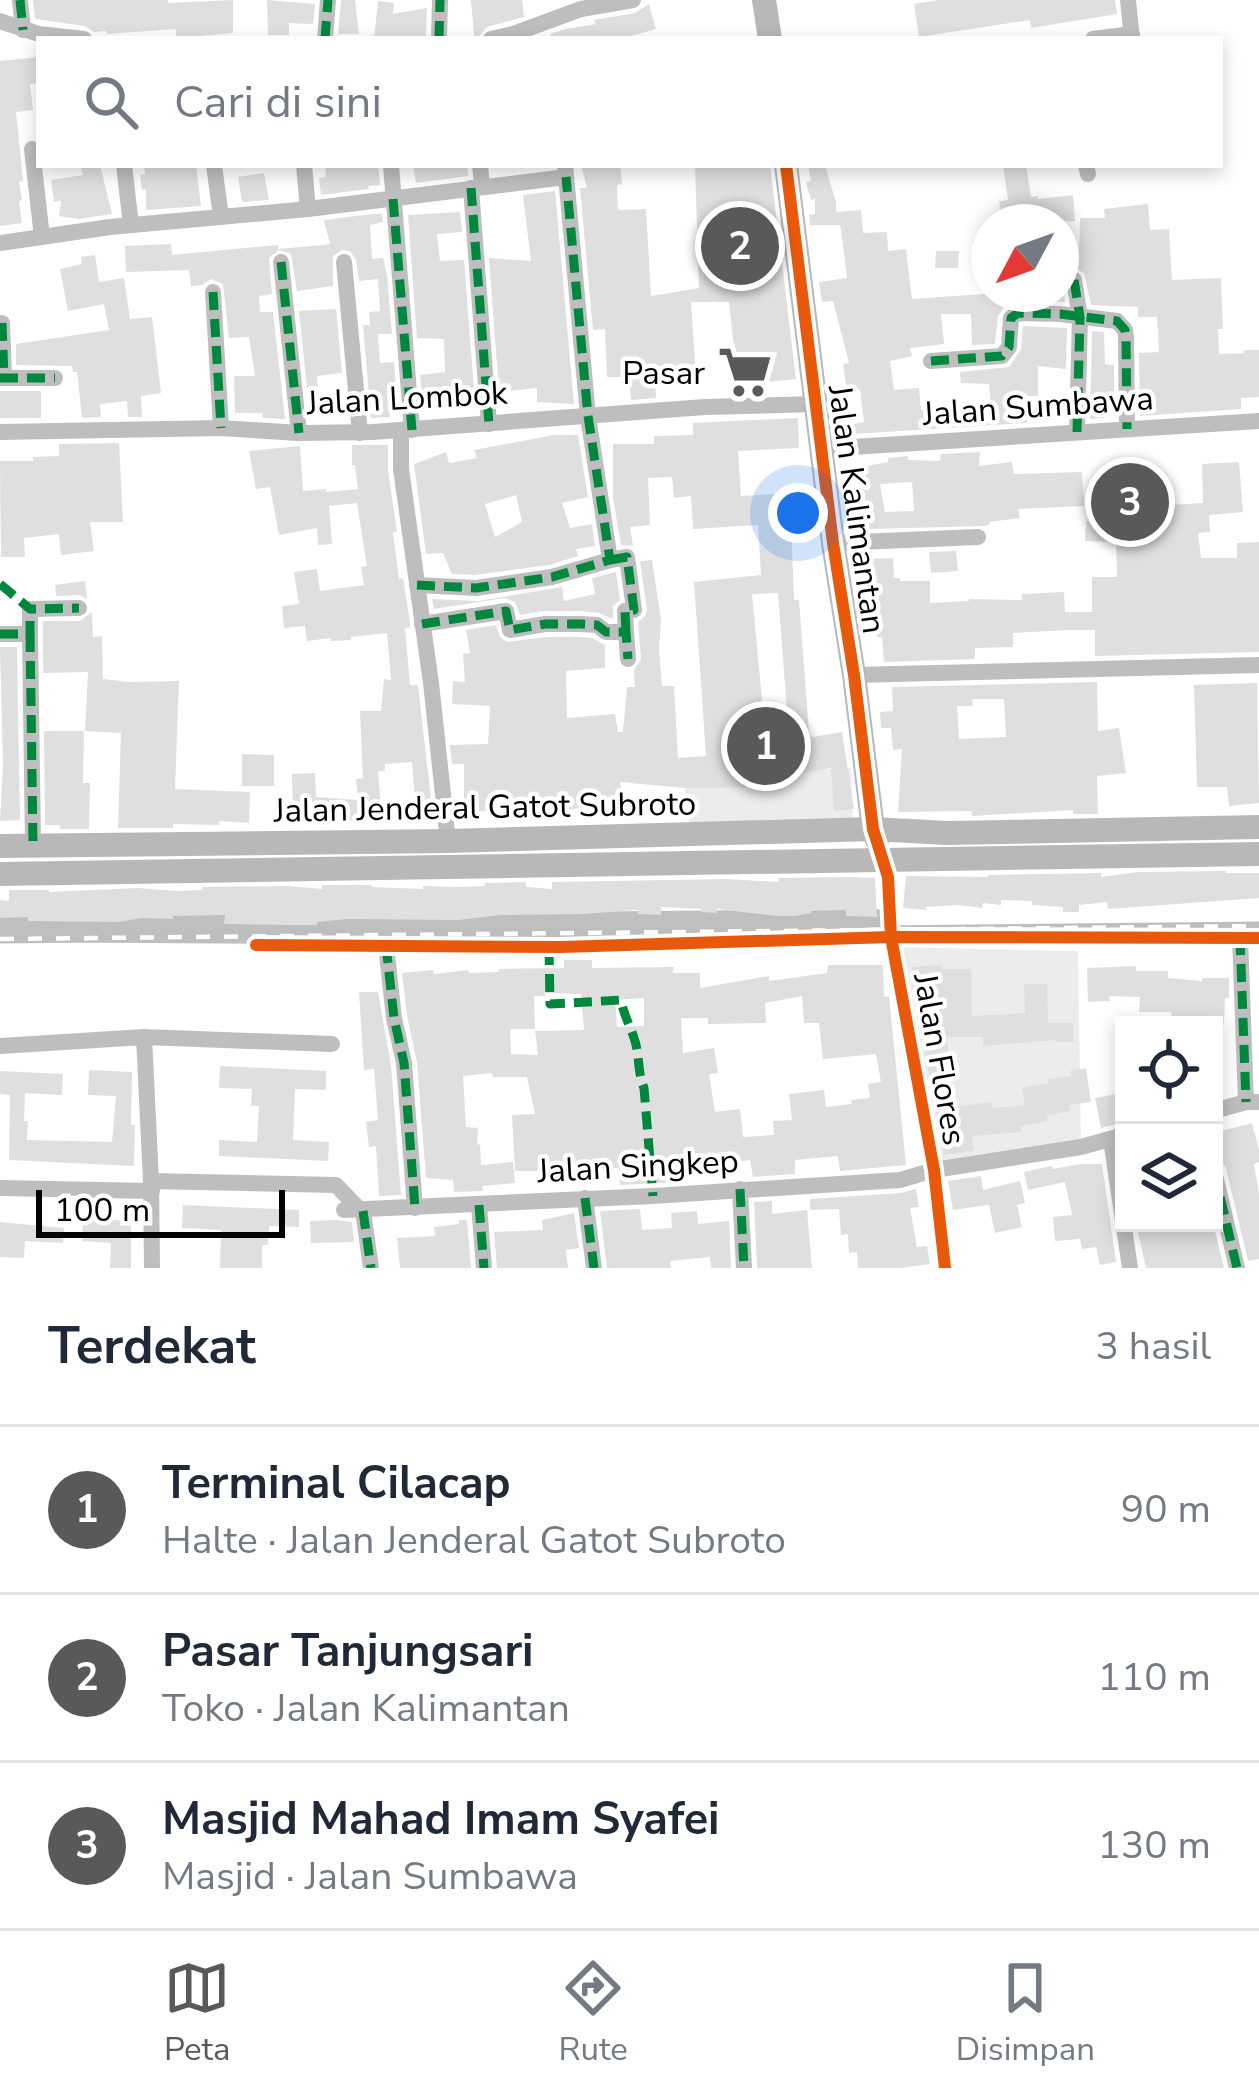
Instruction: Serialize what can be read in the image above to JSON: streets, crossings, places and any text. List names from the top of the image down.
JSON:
{
  "streets": {
    "main road": ["Jalan Kalimantan", "Jalan Jenderal Gatot Subroto"],
    "street": [
      "Jalan Lombok",
      "Jalan Sumbawa",
      "Jalan Flores",
      "Jalan Singkep"
    ]
  },
  "crossings": [
    ["Jalan Lombok", "Jalan Kalimantan"],
    ["Jalan Sumbawa", "Jalan Kalimantan"],
    ["Jalan Kalimantan", "Jalan Jenderal Gatot Subroto"],
    ["Jalan Kalimantan", "Jalan Flores"],
    ["Jalan Jenderal Gatot Subroto", "Jalan Flores"],
    ["Jalan Flores", "Jalan Singkep"]
  ],
  "places": {
    "supermarket": ["Pasar"]
  },
  "scale_bar": "100 m",
  "north": "bottom left",
  "page": {
    "search": "Cari di sini",
    "pins": ["2", "3", "1"],
    "scale": "100 m",
    "heading": ["Terdekat", "3 hasil"],
    "list": [
      {
        "mark": "1",
        "name": "Terminal Cilacap",
        "note": "Halte · Jalan Jenderal Gatot Subroto",
        "value": "90 m"
      },
      {
        "mark": "2",
        "name": "Pasar Tanjungsari",
        "note": "Toko · Jalan Kalimantan",
        "value": "110 m"
      },
      {
        "mark": "3",
        "name": "Masjid Mahad Imam Syafei",
        "note": "Masjid · Jalan Sumbawa",
        "value": "130 m"
      }
    ],
    "nav": ["Peta", "Rute", "Disimpan"]
  }
}
